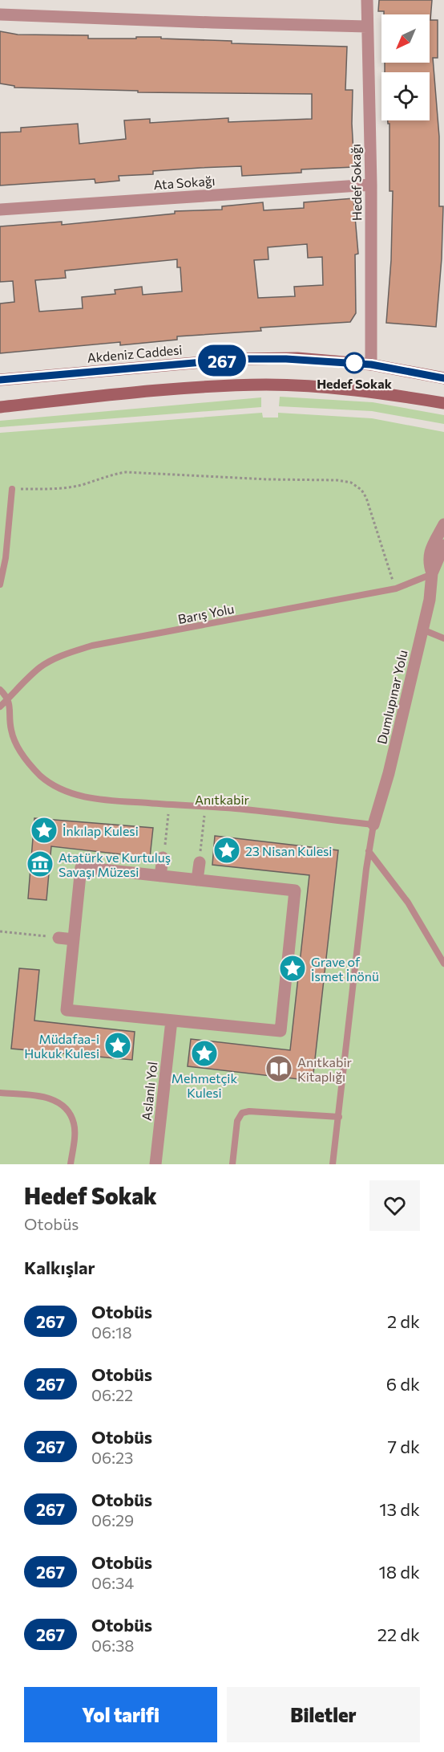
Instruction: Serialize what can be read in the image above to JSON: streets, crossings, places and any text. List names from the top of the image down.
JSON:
{
  "streets": {
    "main road": ["Akdeniz Caddesi"],
    "street": [
      "Ata Sokağı",
      "Hedef Sokağı",
      "Dumlupınar Yolu",
      "Aslanlı Yol"
    ],
    "lane": ["Barış Yolu"]
  },
  "crossings": [
    ["Ata Sokağı", "Hedef Sokağı"],
    ["Hedef Sokağı", "Akdeniz Caddesi"],
    ["Barış Yolu", "Dumlupınar Yolu"]
  ],
  "parks": ["Anıtkabir"],
  "places": {
    "other": ["Hedef Sokak"],
    "place": [
      "İnkılap Kulesi",
      "23 Nisan Kulesi",
      "Grave of İsmet İnönü",
      "Müdafaa-i Hukuk Kulesi",
      "Mehmetçik Kulesi"
    ],
    "museum": ["Atatürk ve Kurtuluş Savaşı Müzesi"],
    "library": ["Anıtkabir Kitaplığı"]
  },
  "lines": ["bus line 267"],
  "north": "bottom left",
  "page": {
    "on_map": "267",
    "heading": [
      ["Hedef Sokak", "Otobüs"],
      "Kalkışlar"
    ],
    "list": [
      {
        "mark": "267",
        "name": "Otobüs",
        "note": "06:18",
        "value": "2 dk"
      },
      {
        "mark": "267",
        "name": "Otobüs",
        "note": "06:22",
        "value": "6 dk"
      },
      {
        "mark": "267",
        "name": "Otobüs",
        "note": "06:23",
        "value": "7 dk"
      },
      {
        "mark": "267",
        "name": "Otobüs",
        "note": "06:29",
        "value": "13 dk"
      },
      {
        "mark": "267",
        "name": "Otobüs",
        "note": "06:34",
        "value": "18 dk"
      },
      {
        "mark": "267",
        "name": "Otobüs",
        "note": "06:38",
        "value": "22 dk"
      }
    ],
    "buttons": ["Yol tarifi", "Biletler"]
  }
}
